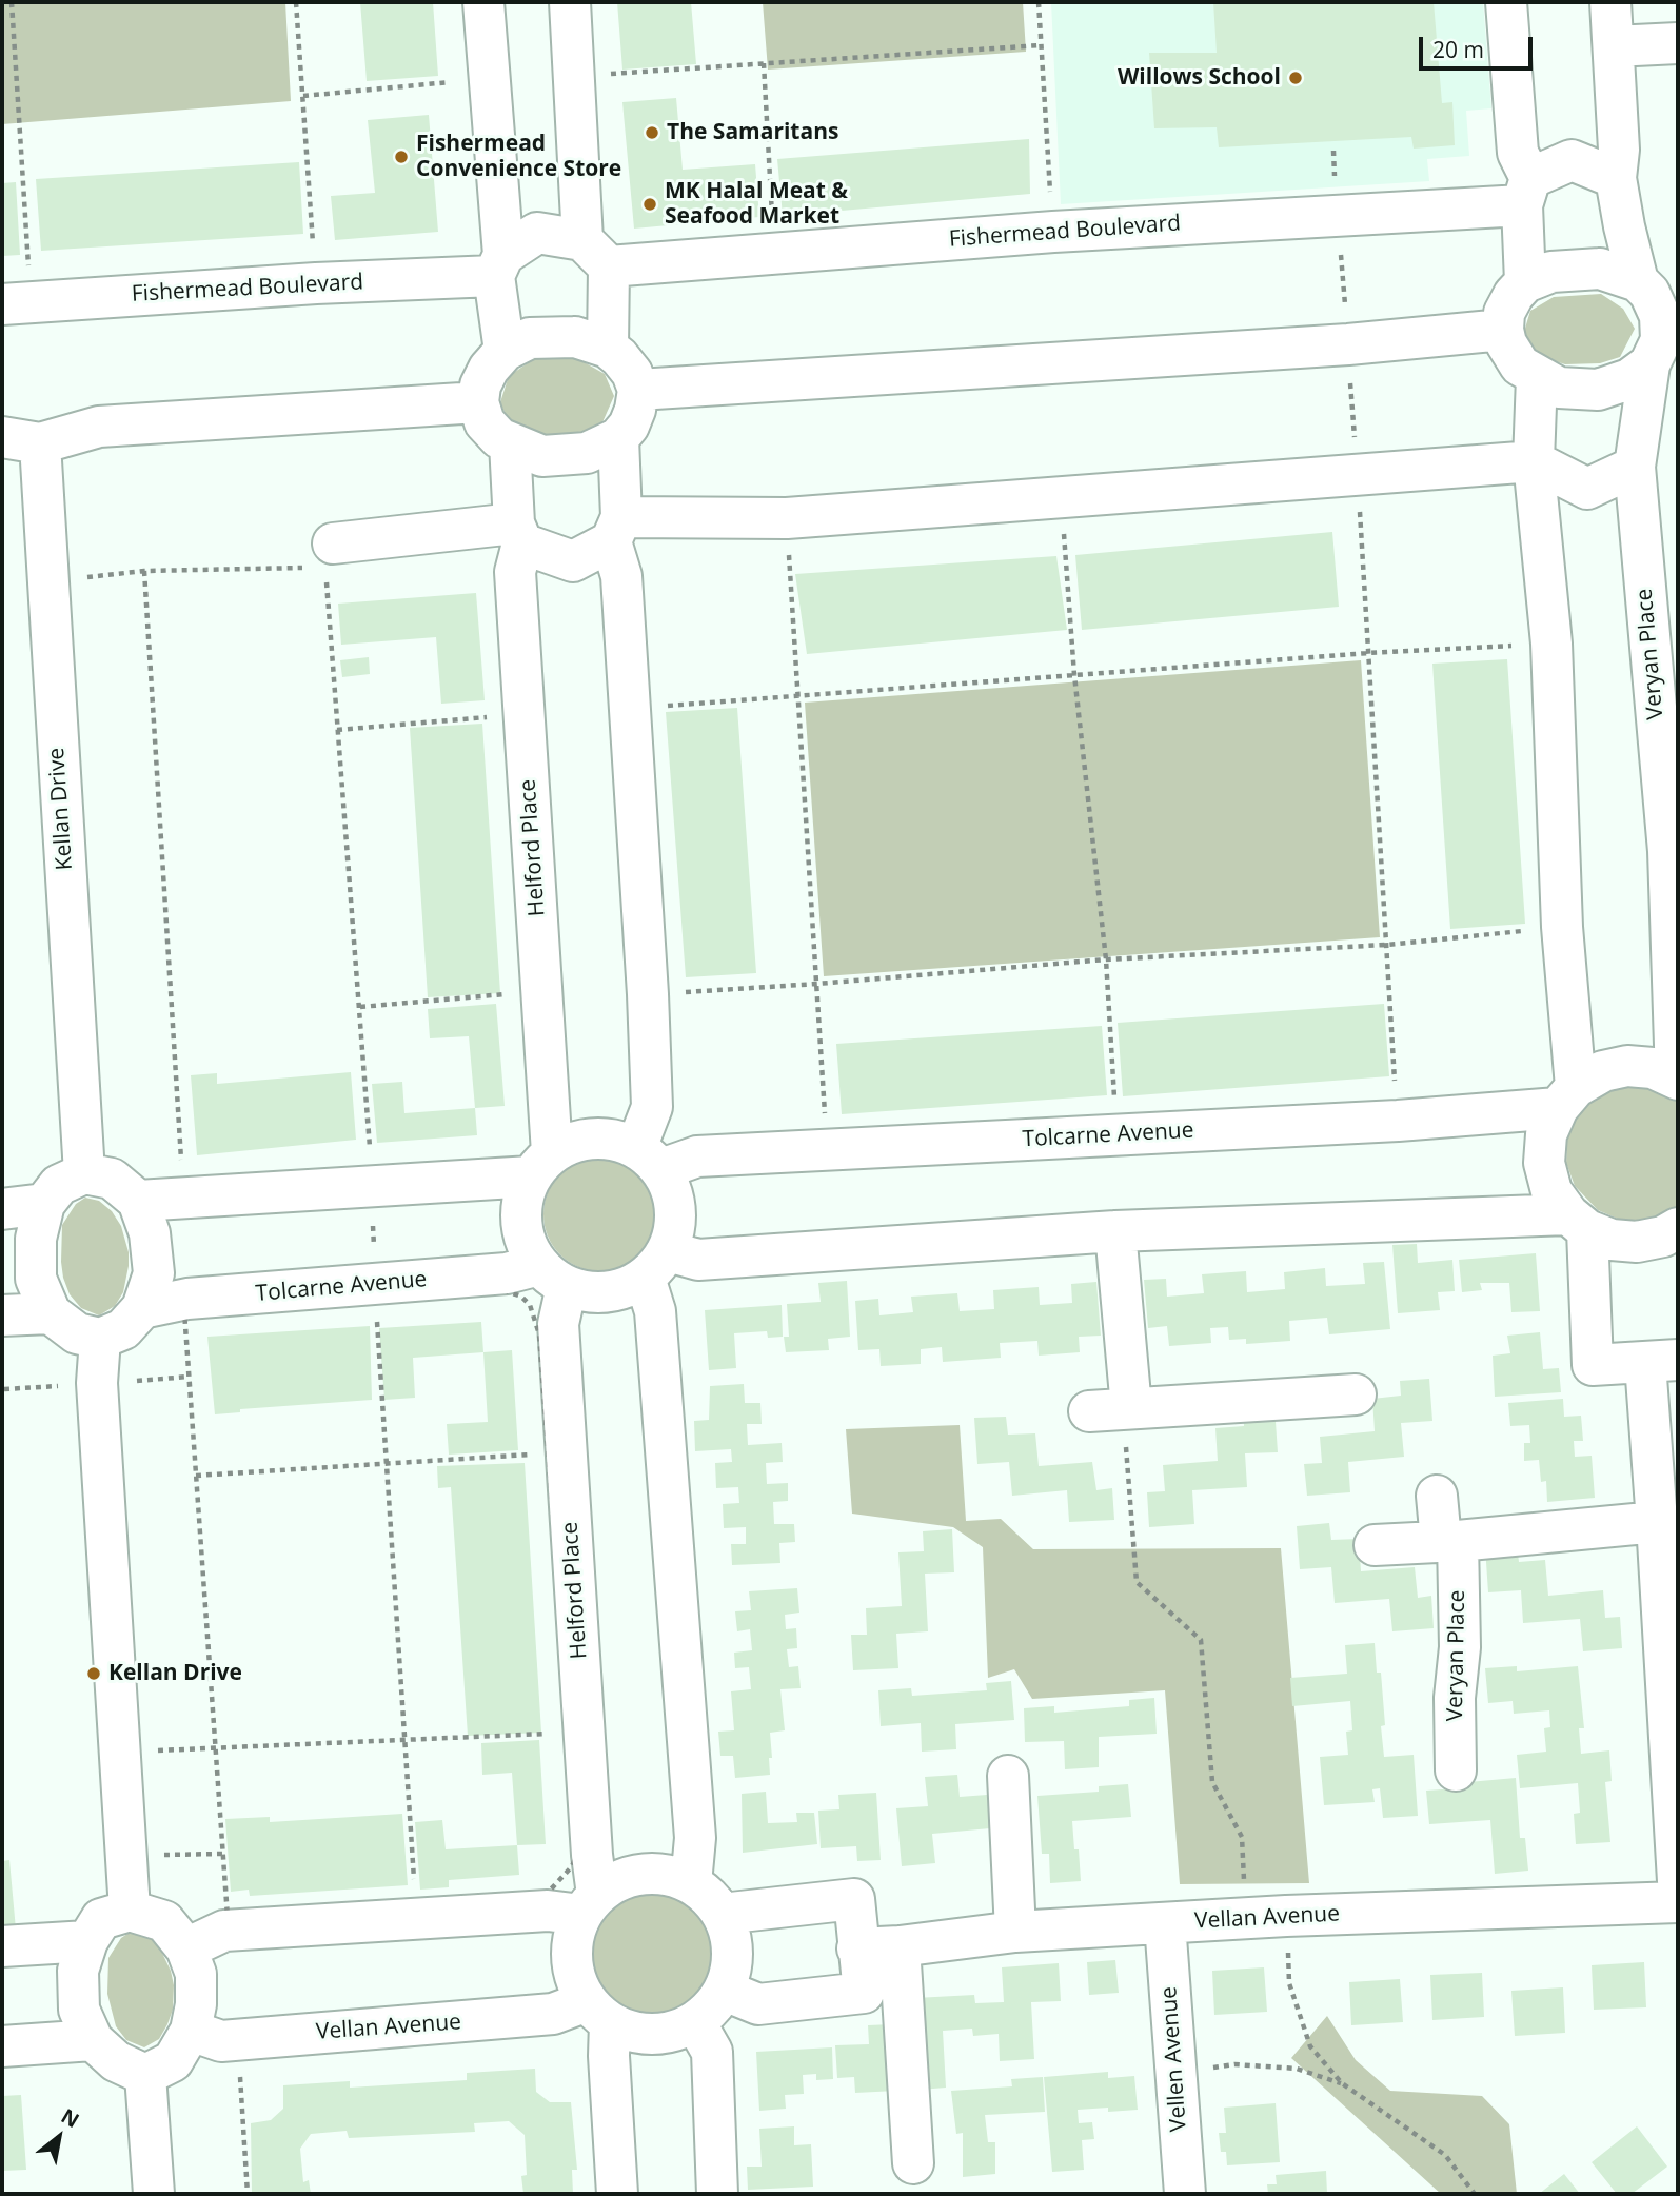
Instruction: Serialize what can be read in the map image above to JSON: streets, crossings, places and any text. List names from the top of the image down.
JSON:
{
  "streets": {
    "street": [
      "Fishermead Boulevard",
      "Veryan Place",
      "Kellan Drive",
      "Helford Place",
      "Tolcarne Avenue",
      "Vellan Avenue",
      "Vellen Avenue"
    ]
  },
  "crossings": [
    ["Veryan Place", "Tolcarne Avenue"],
    ["Kellan Drive", "Tolcarne Avenue"],
    ["Helford Place", "Tolcarne Avenue"],
    ["Helford Place", "Vellan Avenue"],
    ["Vellan Avenue", "Vellen Avenue"]
  ],
  "places": [
    "Willows School",
    "The Samaritans",
    "Fishermead Convenience Store",
    "MK Halal Meat & Seafood Market",
    "Kellan Drive"
  ],
  "scale_bar": "20 m",
  "north": "top right"
}
